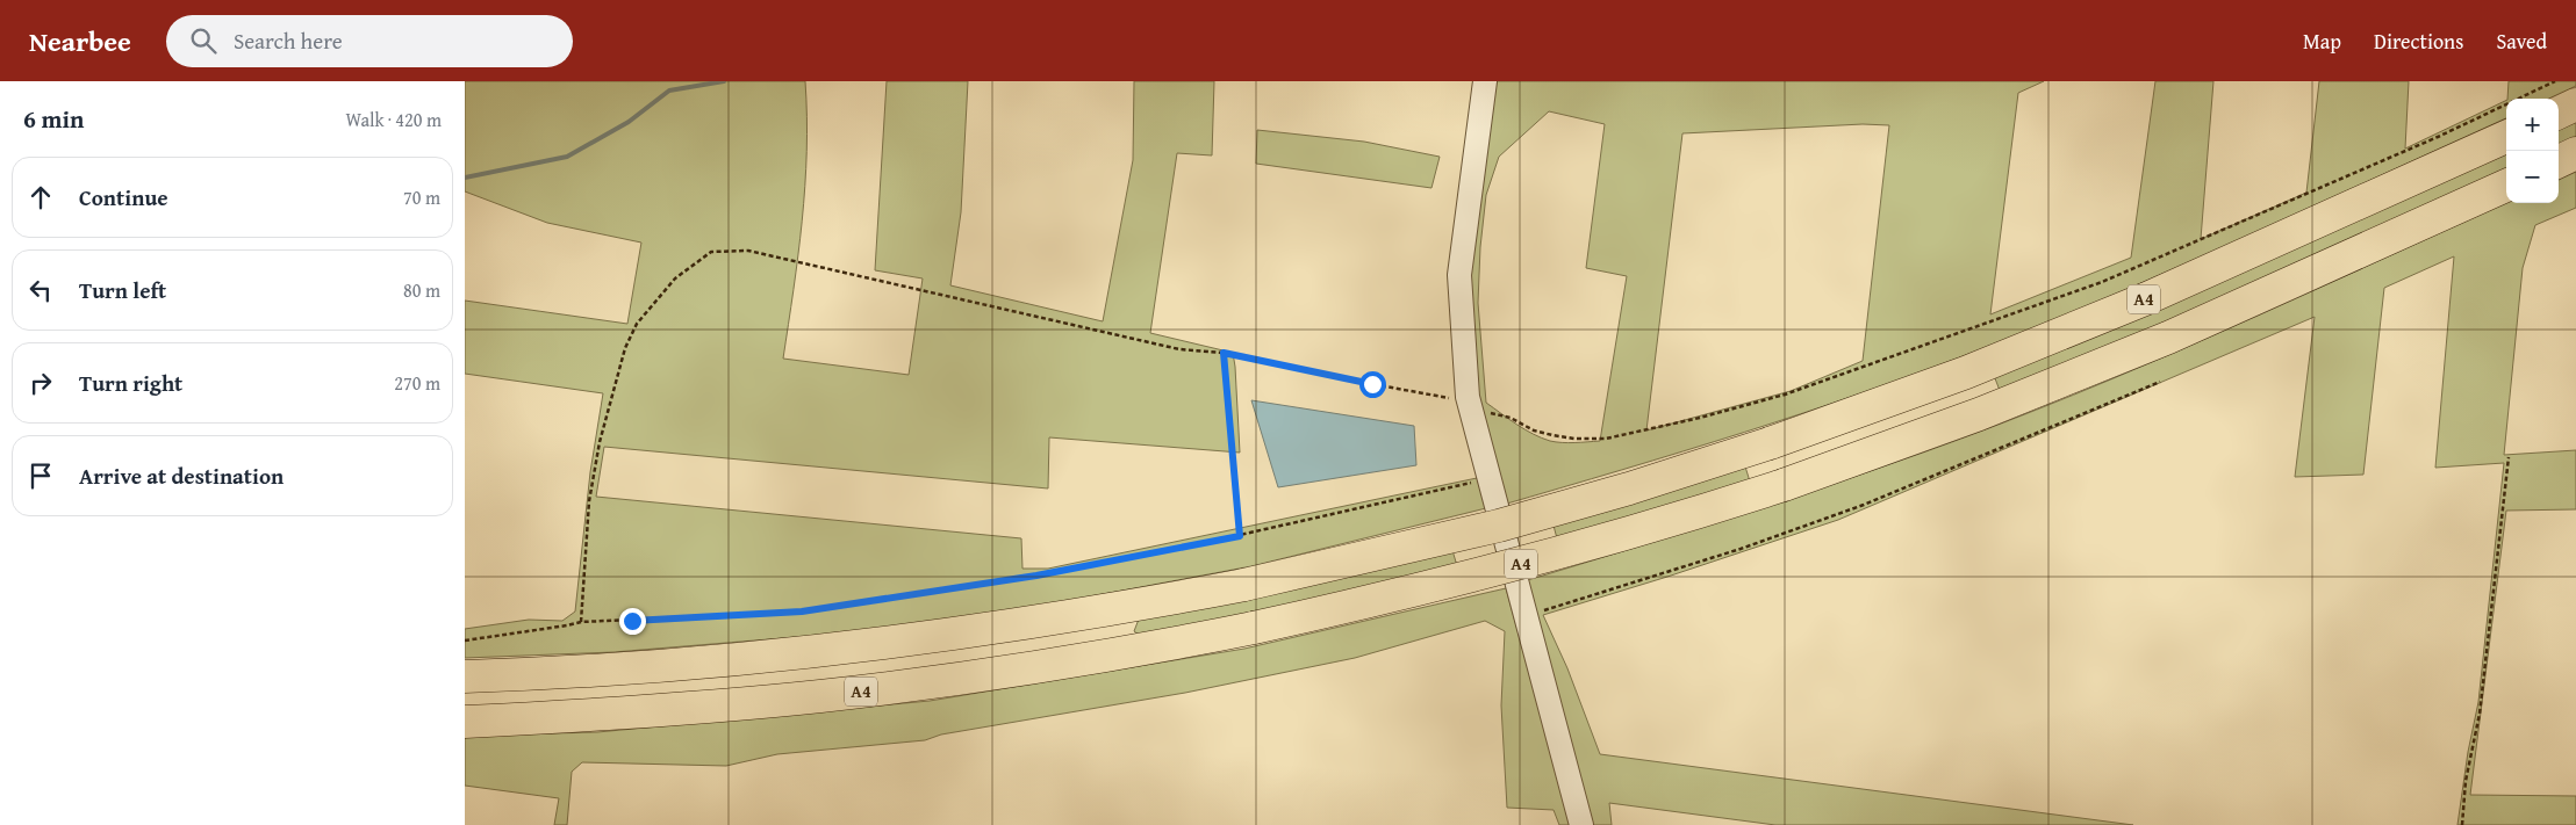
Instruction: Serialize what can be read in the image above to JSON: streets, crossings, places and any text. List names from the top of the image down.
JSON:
{
  "streets": {
    "highway": ["A4"]
  },
  "page": {
    "header": "Nearbee",
    "search": "Search here",
    "nav": ["Map", "Directions", "Saved"],
    "heading": ["6 min", "Walk · 420 m"],
    "map_buttons": ["+", "−"],
    "list": [
      ["Continue", "70 m"],
      ["Turn left", "80 m"],
      ["Turn right", "270 m"],
      "Arrive at destination"
    ]
  }
}
